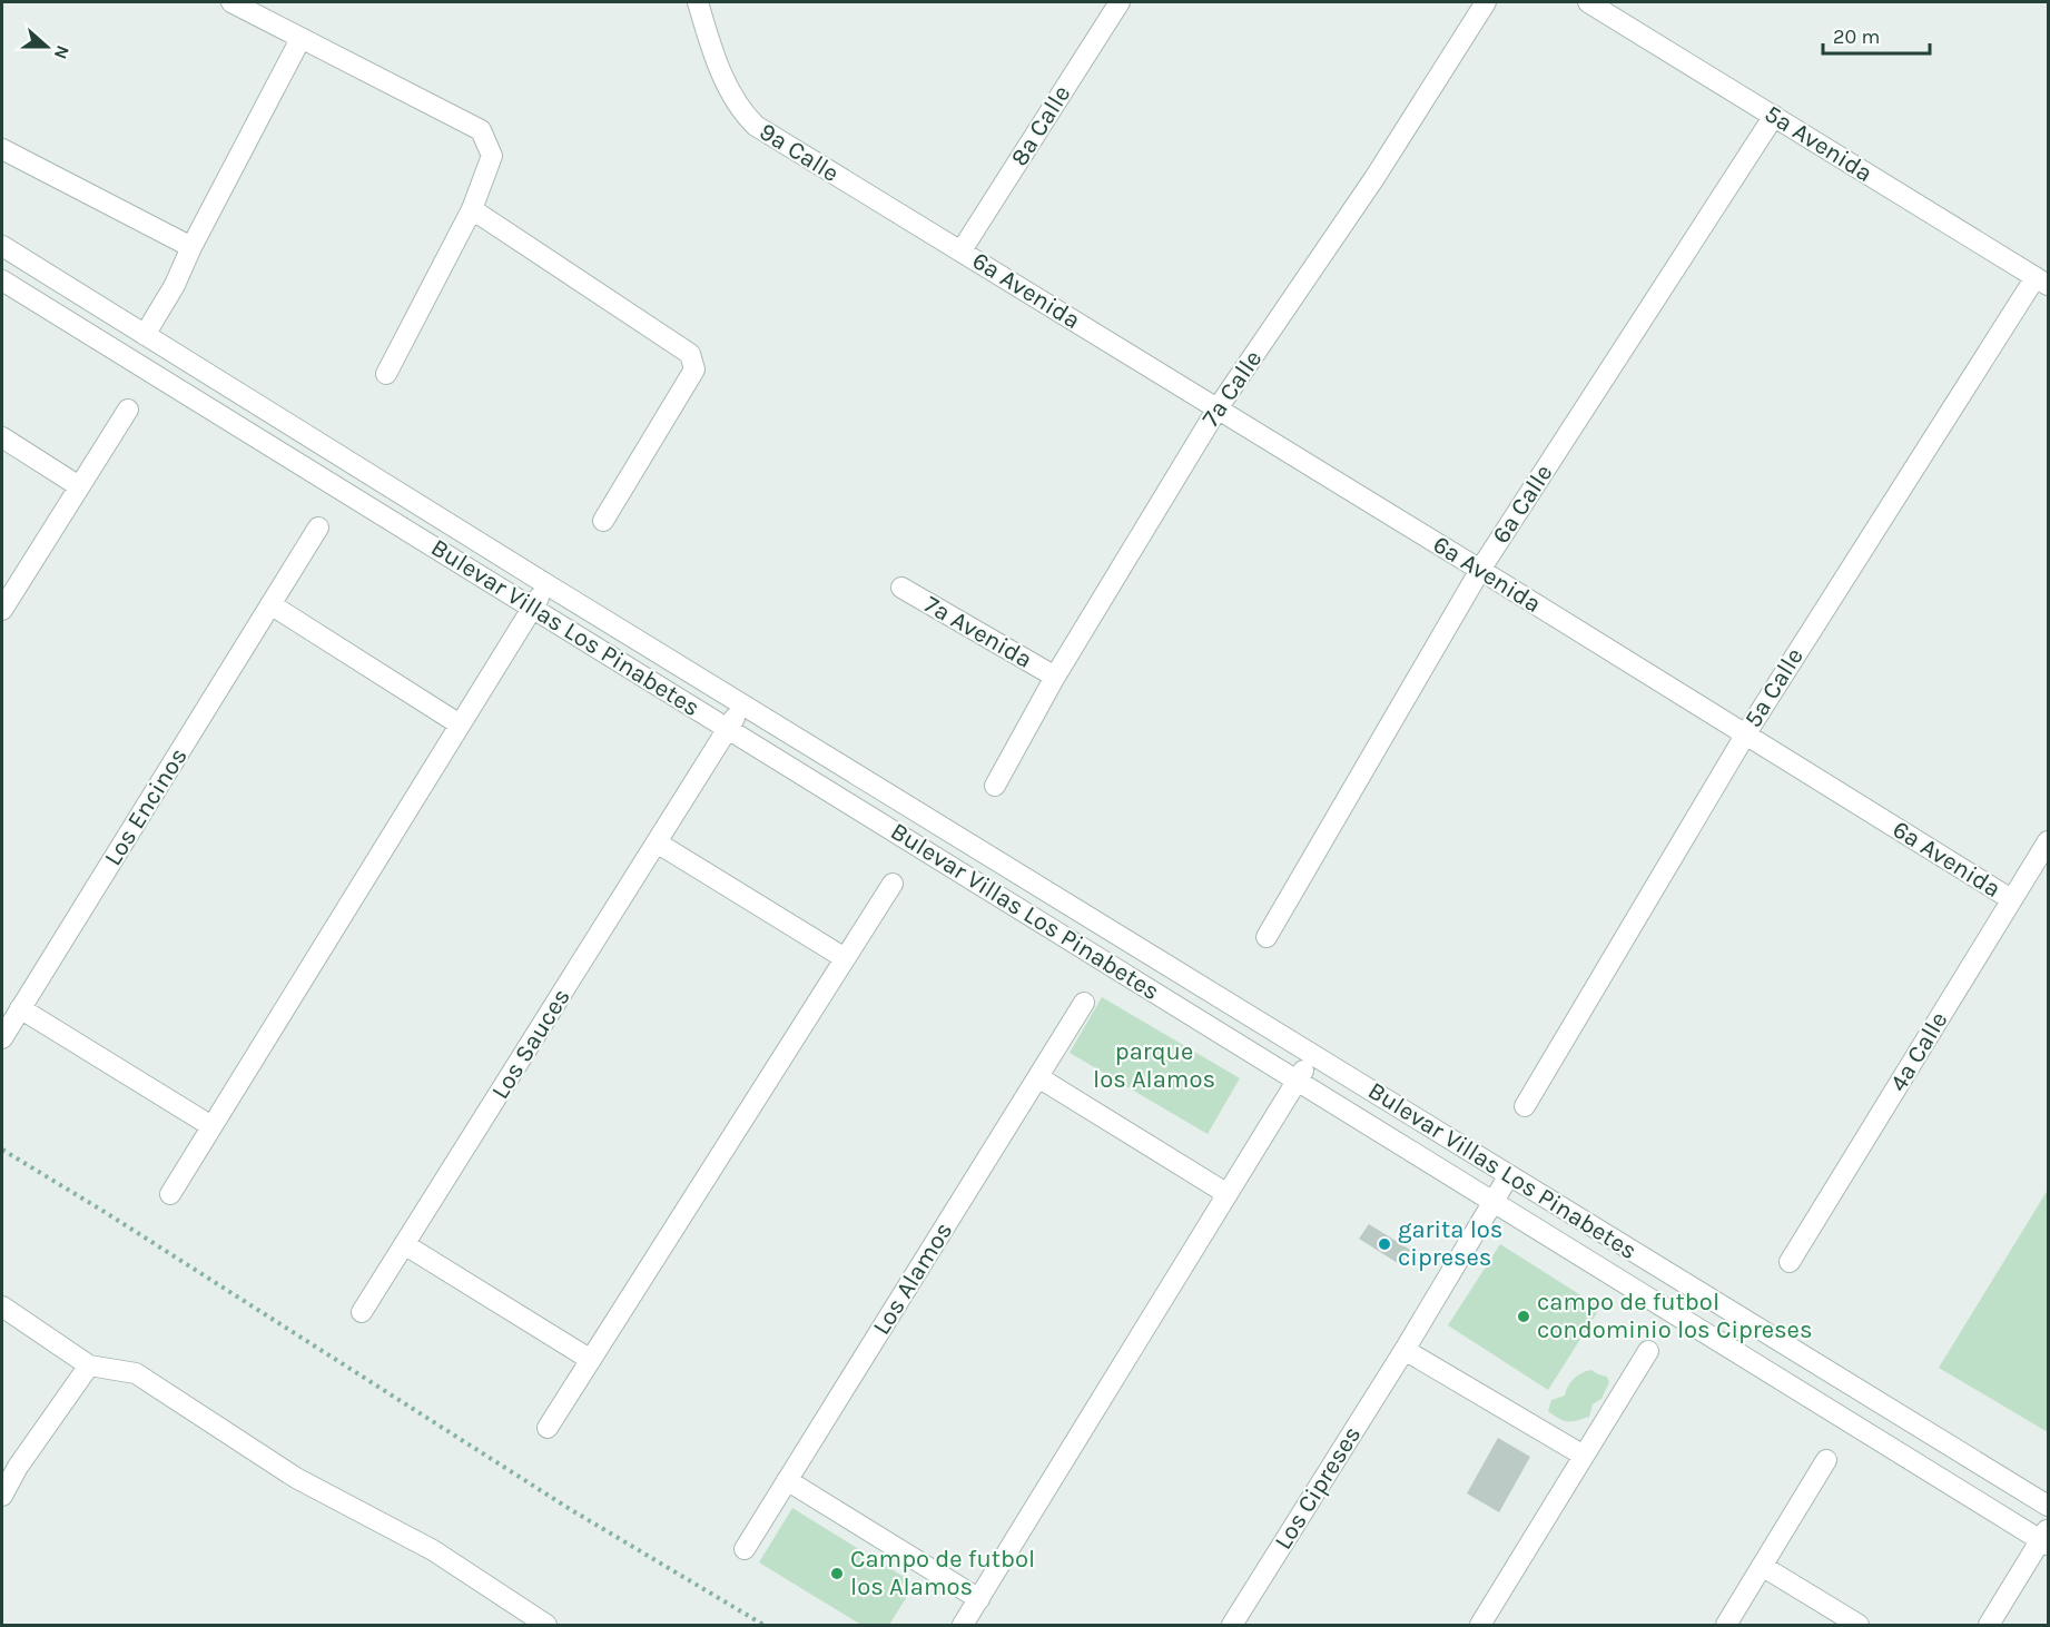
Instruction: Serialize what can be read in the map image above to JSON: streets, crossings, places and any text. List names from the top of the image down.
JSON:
{
  "streets": {
    "street": [
      "8a Calle",
      "5a Avenida",
      "9a Calle",
      "6a Avenida",
      "7a Calle",
      "6a Calle",
      "Bulevar Villas Los Pinabetes",
      "7a Avenida",
      "5a Calle",
      "Los Encinos",
      "Los Sauces",
      "4a Calle",
      "Los Alamos",
      "Los Cipreses"
    ]
  },
  "crossings": [
    ["8a Calle", "9a Calle"],
    ["8a Calle", "6a Avenida"],
    ["5a Avenida", "6a Calle"],
    ["5a Avenida", "5a Calle"],
    ["9a Calle", "6a Avenida"],
    ["6a Avenida", "7a Calle"],
    ["6a Avenida", "6a Calle"],
    ["6a Avenida", "5a Calle"],
    ["6a Avenida", "4a Calle"],
    ["7a Calle", "7a Avenida"],
    ["Bulevar Villas Los Pinabetes", "Los Sauces"],
    ["Bulevar Villas Los Pinabetes", "Los Cipreses"]
  ],
  "parks": ["parque los Alamos"],
  "places": ["garita los cipreses", "campo de futbol condominio los Cipreses", "Campo de futbol los Alamos"],
  "scale_bar": "20 m",
  "north": "right"
}
